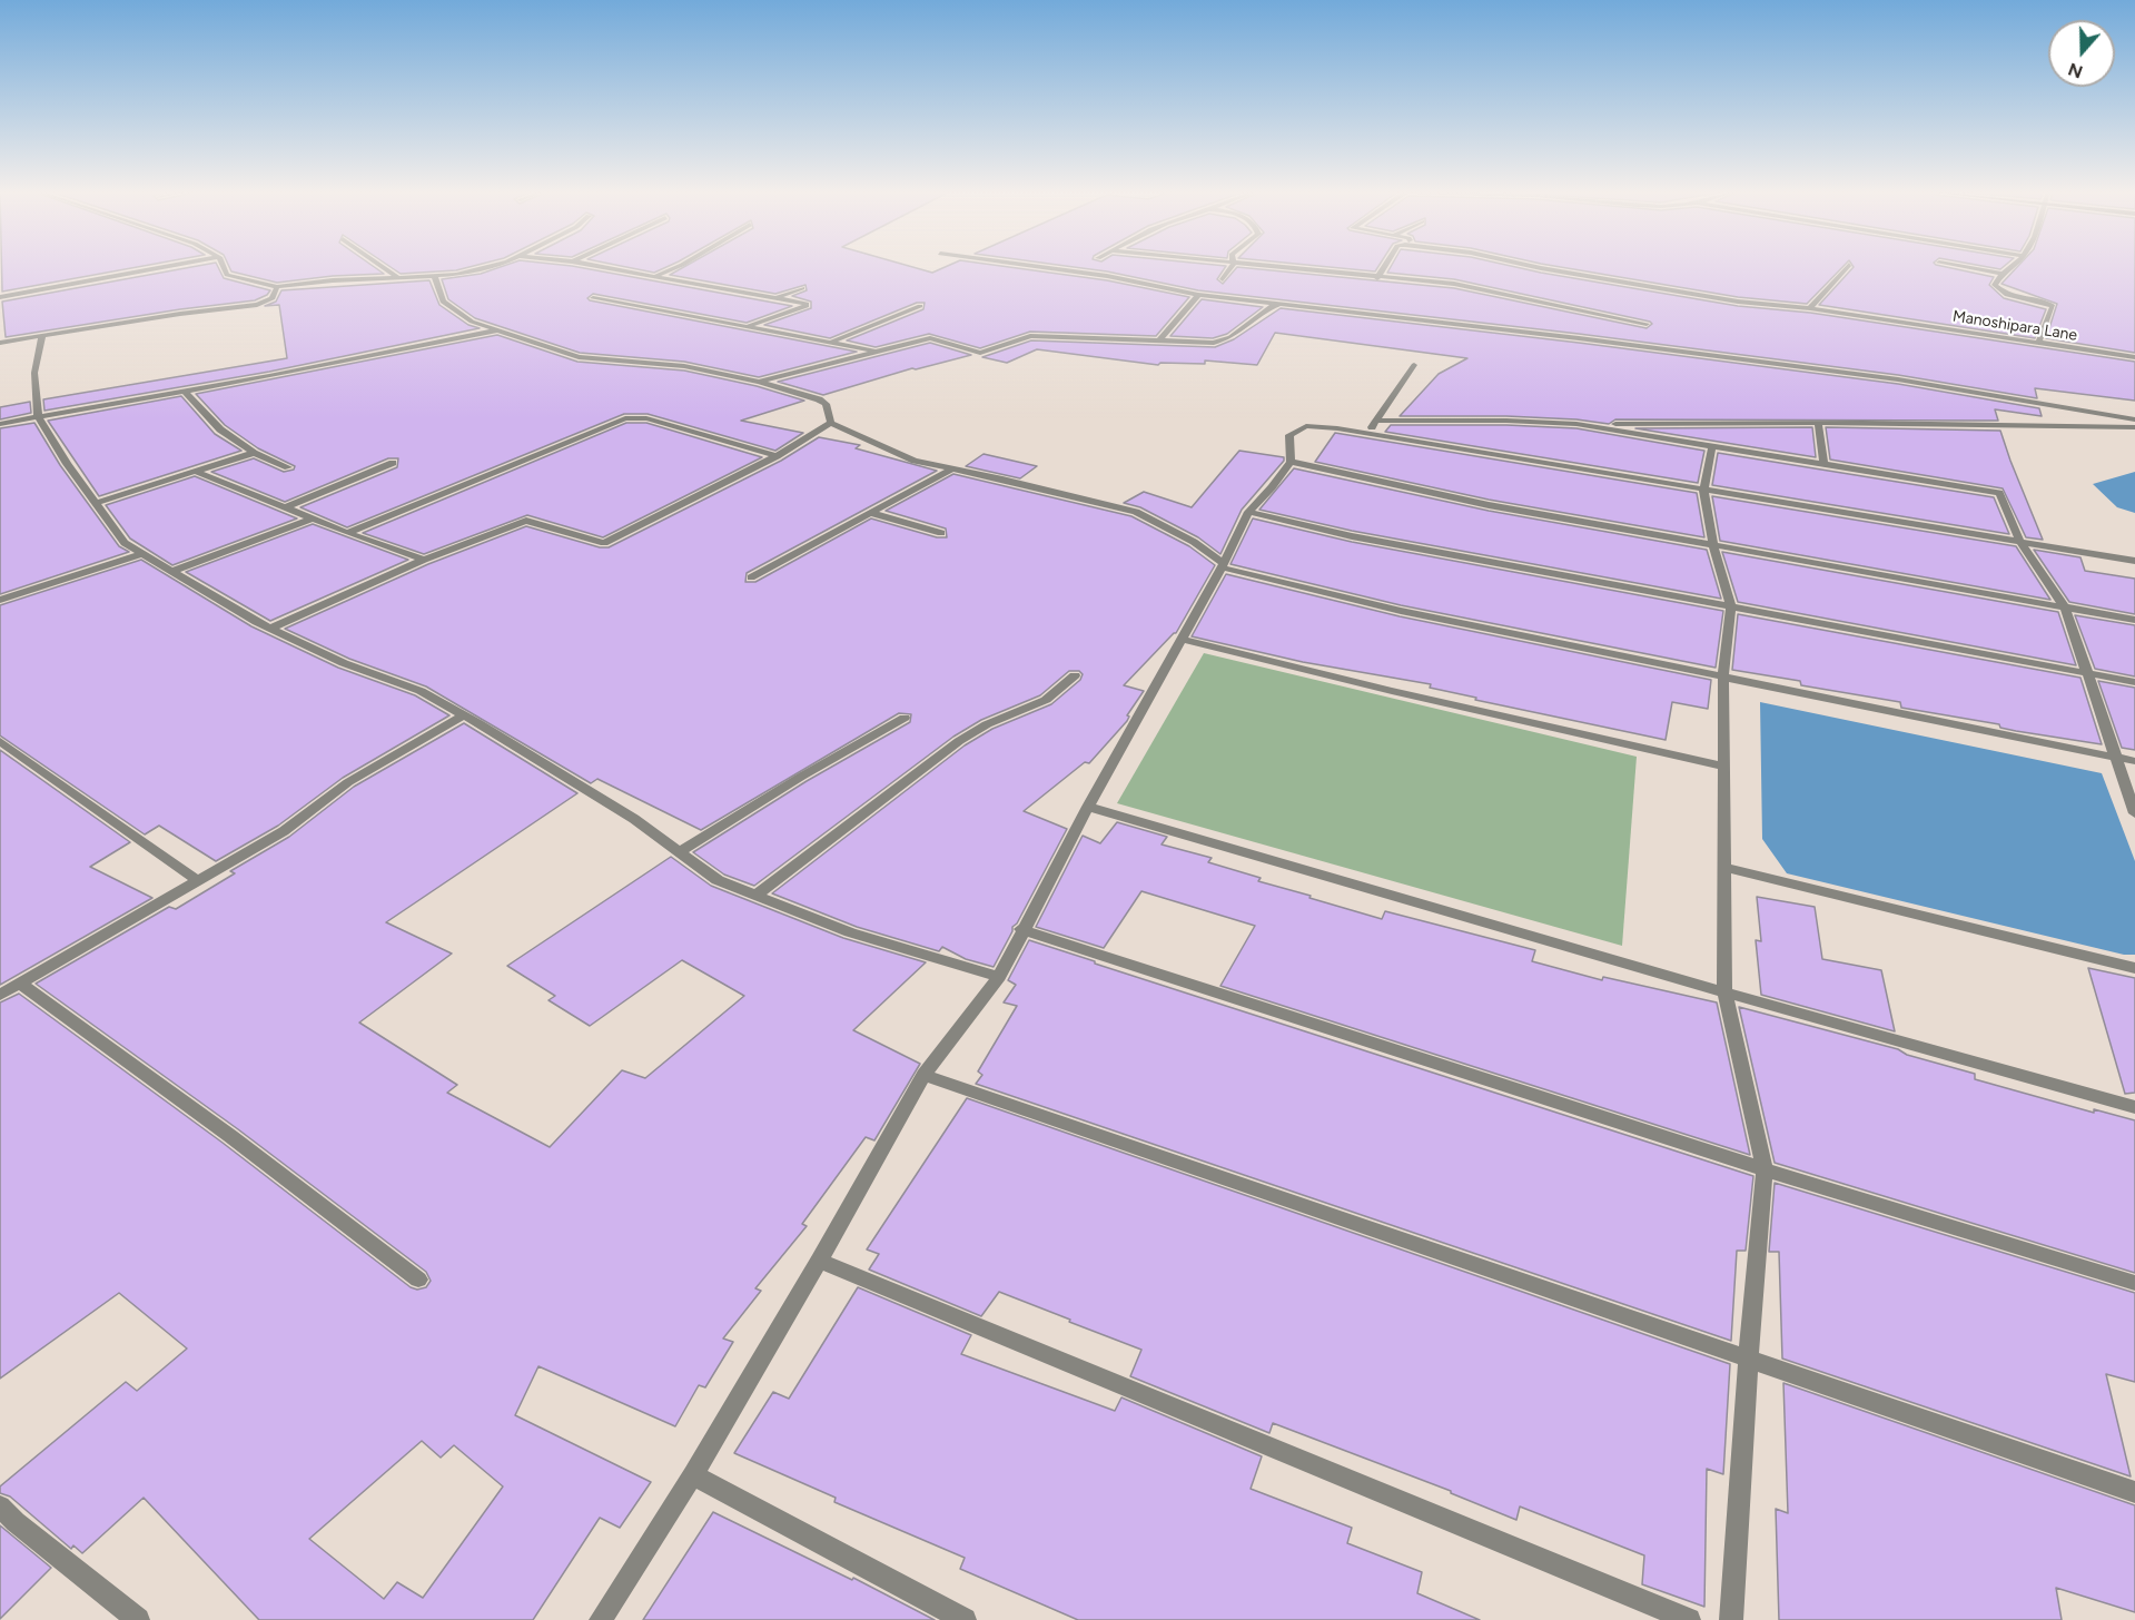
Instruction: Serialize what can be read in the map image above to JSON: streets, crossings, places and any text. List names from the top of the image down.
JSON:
{
  "streets": {
    "street": ["Manoshipara Lane"]
  },
  "north": "bottom"
}
